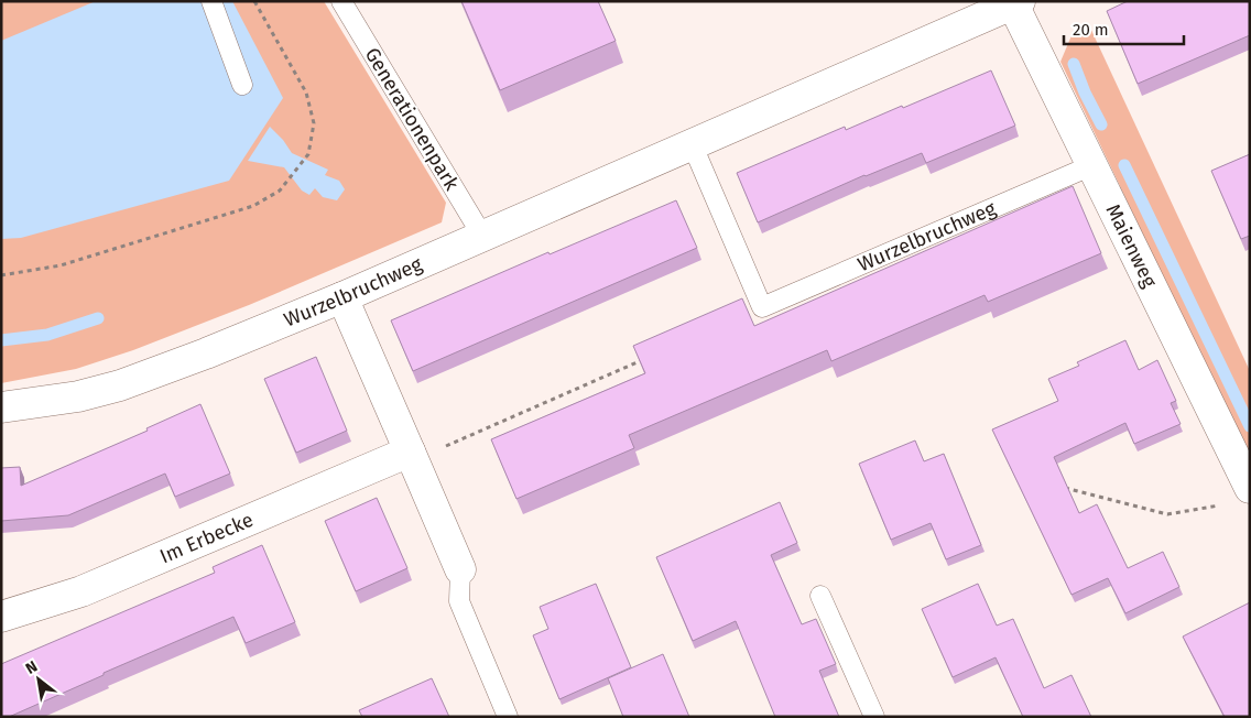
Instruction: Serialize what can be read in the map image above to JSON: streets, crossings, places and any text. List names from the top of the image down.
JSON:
{
  "streets": {
    "street": ["Wurzelbruchweg", "Maienweg", "Im Erbecke"],
    "lane": ["Generationenpark"]
  },
  "crossings": [
    ["Generationenpark", "Wurzelbruchweg"],
    ["Wurzelbruchweg", "Maienweg"]
  ],
  "scale_bar": "20 m",
  "north": "top left"
}
